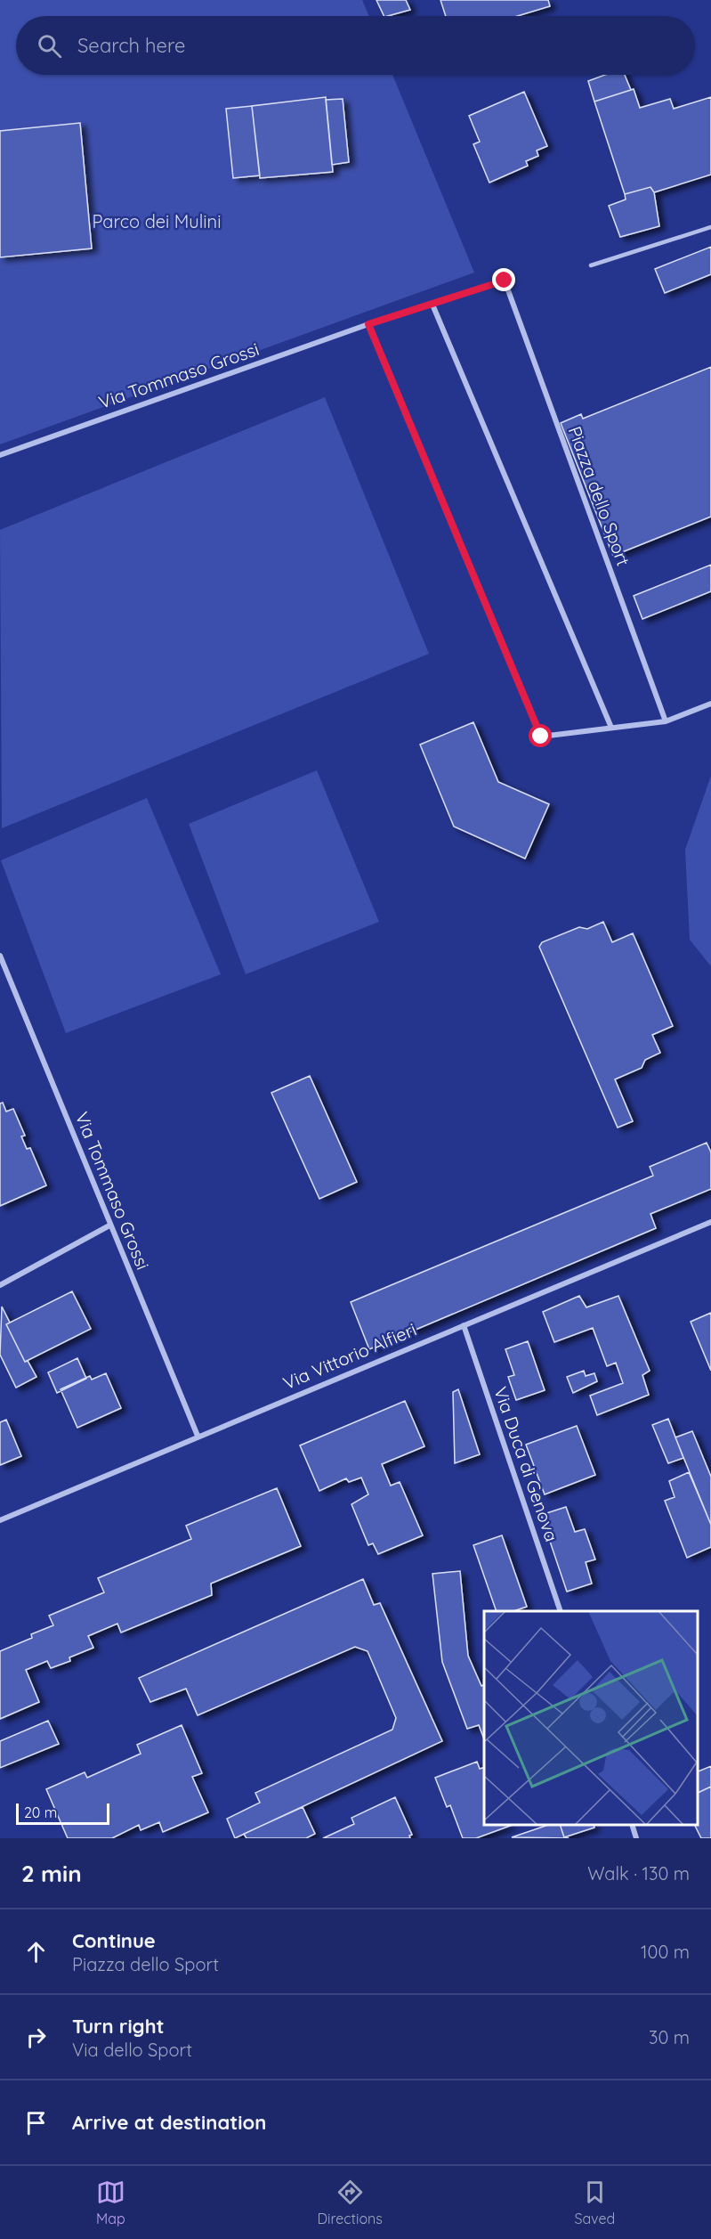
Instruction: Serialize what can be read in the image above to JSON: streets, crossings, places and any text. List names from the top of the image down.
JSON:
{
  "streets": {
    "street": [
      "Via Tommaso Grossi",
      "Piazza dello Sport",
      "Via Vittorio Alfieri",
      "Via Duca di Genova"
    ]
  },
  "crossings": [
    ["Via Tommaso Grossi", "Piazza dello Sport"],
    ["Via Tommaso Grossi", "Via Vittorio Alfieri"],
    ["Via Vittorio Alfieri", "Via Duca di Genova"]
  ],
  "parks": ["Parco dei Mulini"],
  "scale_bar": "20 m",
  "page": {
    "search": "Search here",
    "scale": "20 m",
    "heading": ["2 min", "Walk · 130 m"],
    "list": [
      ["Continue", "Piazza dello Sport", "100 m"],
      ["Turn right", "Via dello Sport", "30 m"],
      "Arrive at destination"
    ],
    "nav": ["Map", "Directions", "Saved"]
  }
}
